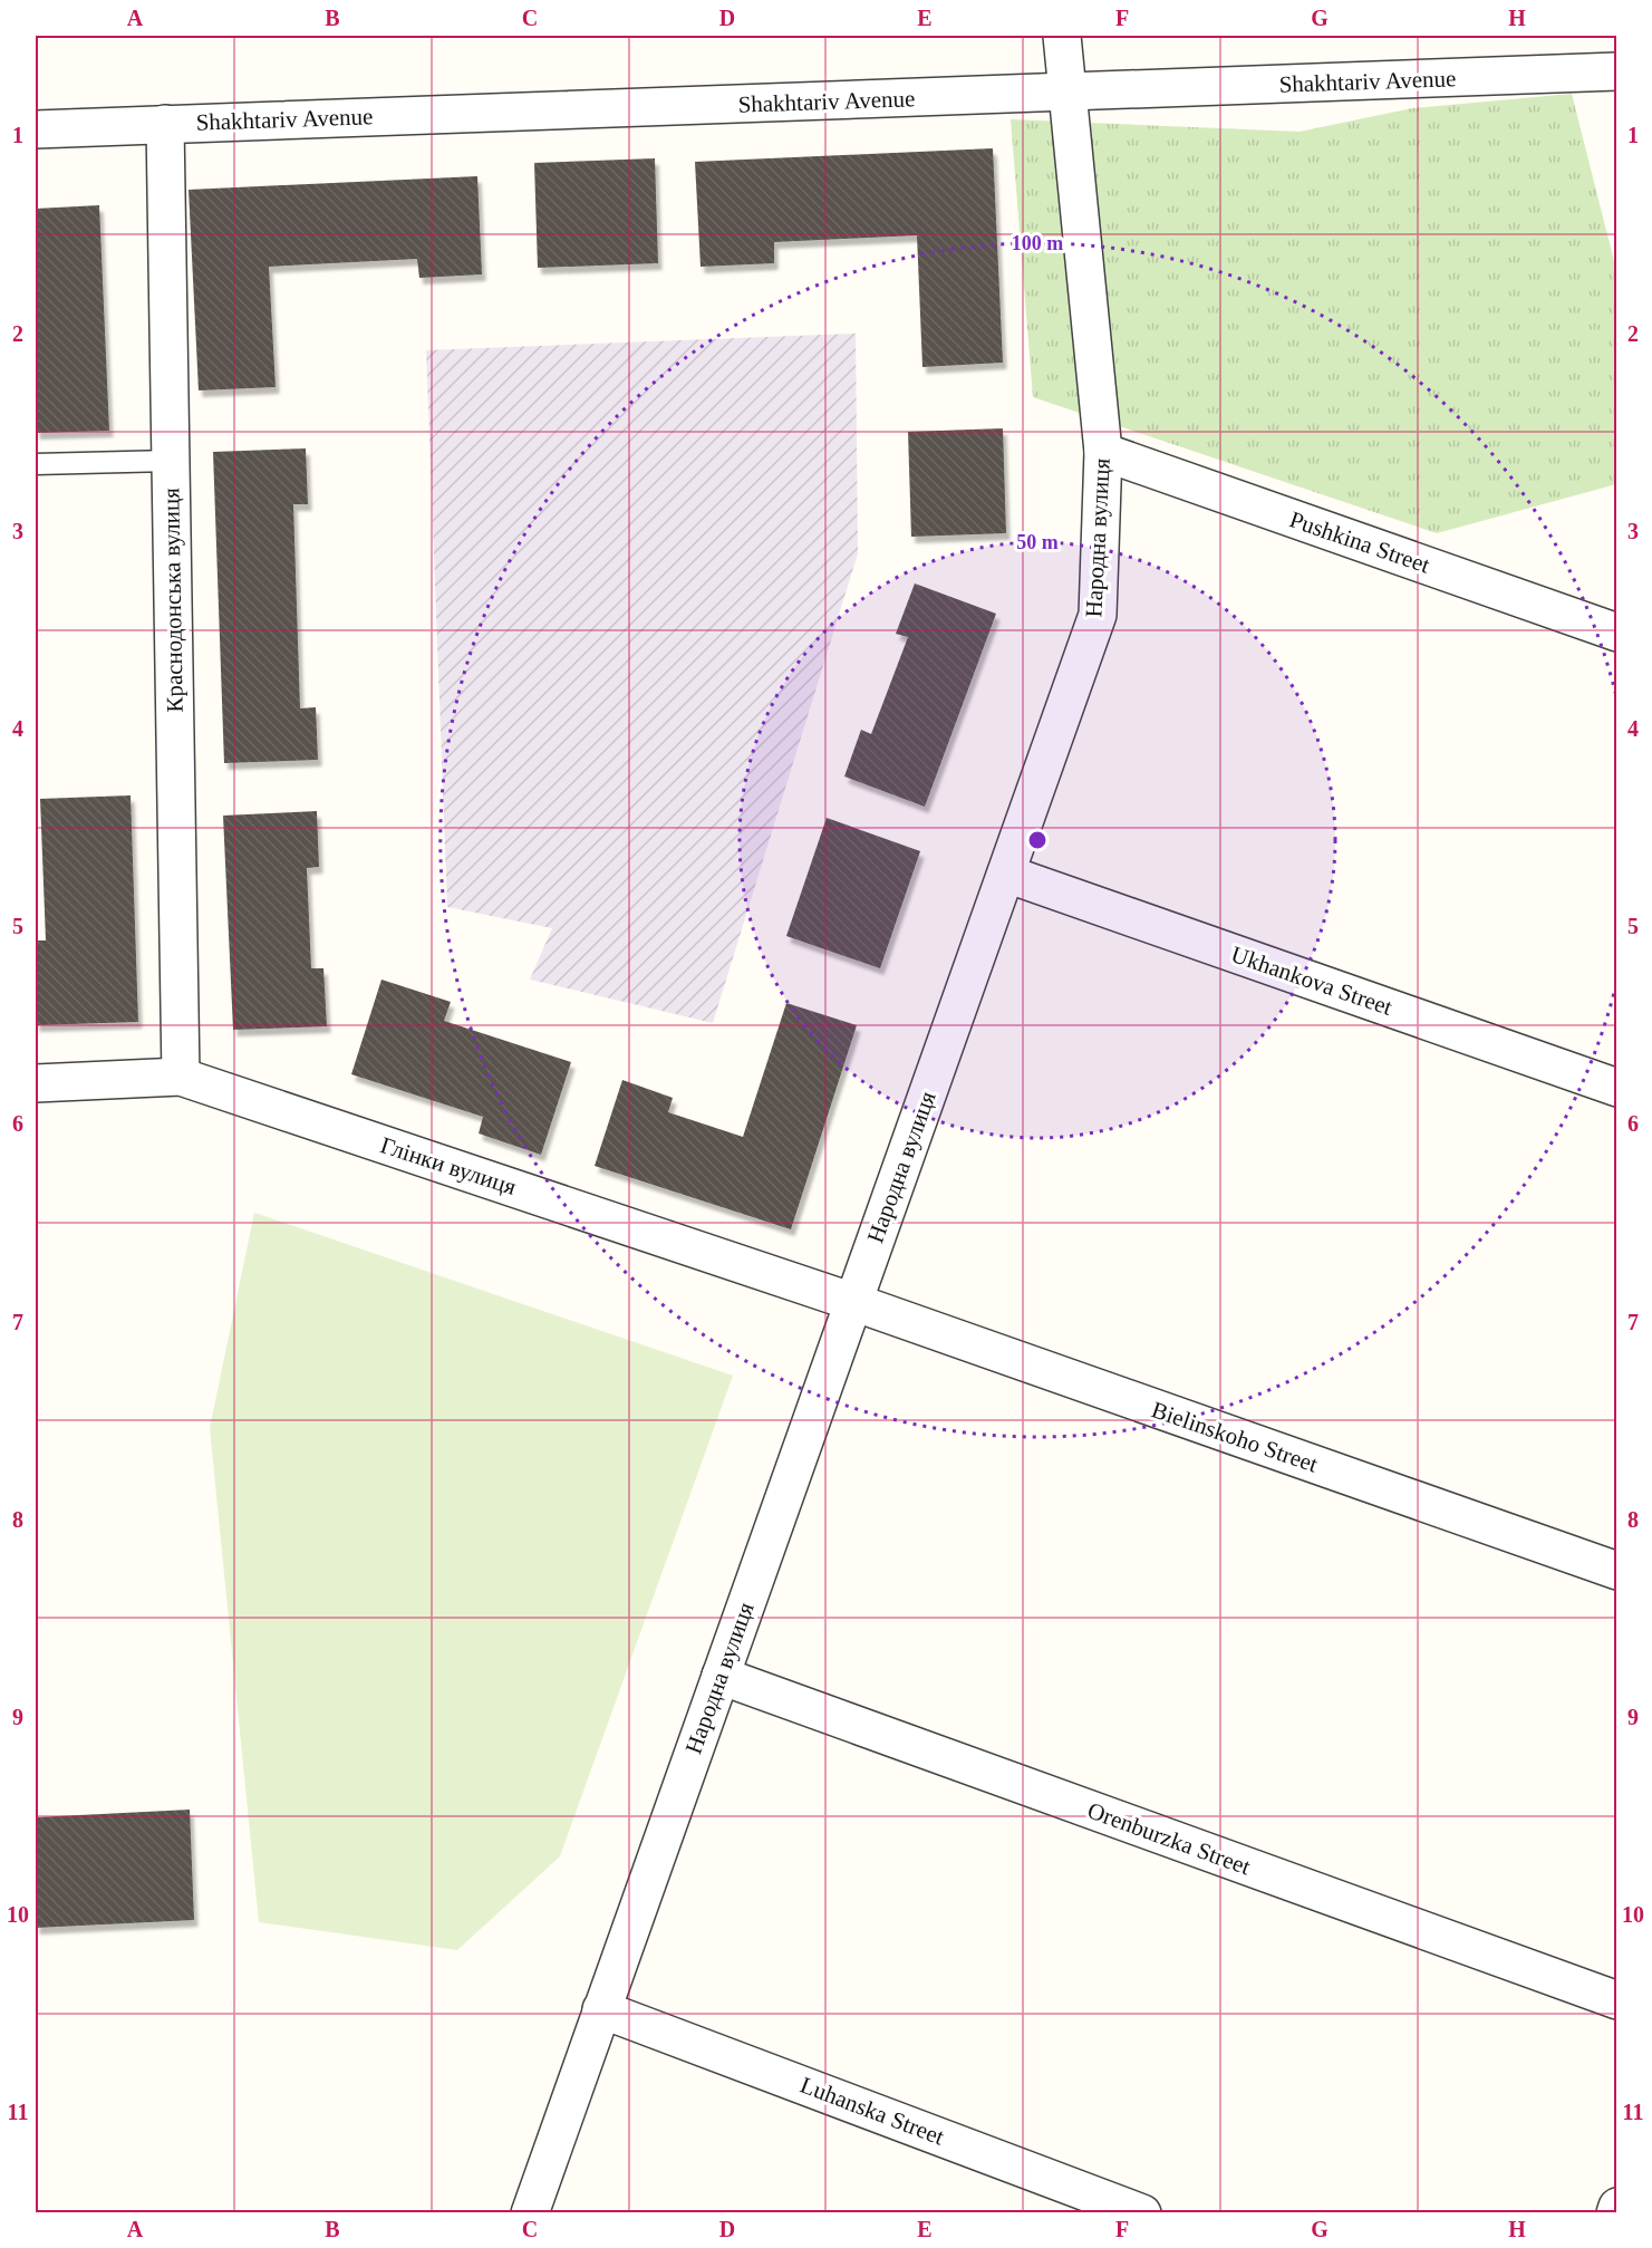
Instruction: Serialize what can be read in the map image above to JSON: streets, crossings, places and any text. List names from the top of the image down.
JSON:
{
  "streets": {
    "street": [
      "Shakhtariv Avenue",
      "Народна вулиця",
      "Pushkina Street",
      "Краснодонська вулиця",
      "Ukhankova Street",
      "Глінки вулиця",
      "Bielinskoho Street",
      "Orenburzka Street",
      "Luhanska Street"
    ]
  },
  "crossings": [
    ["Shakhtariv Avenue", "Народна вулиця"],
    ["Shakhtariv Avenue", "Краснодонська вулиця"],
    ["Народна вулиця", "Pushkina Street"],
    ["Народна вулиця", "Ukhankova Street"],
    ["Народна вулиця", "Глінки вулиця"],
    ["Народна вулиця", "Bielinskoho Street"],
    ["Народна вулиця", "Orenburzka Street"],
    ["Народна вулиця", "Luhanska Street"],
    ["Краснодонська вулиця", "Глінки вулиця"],
    ["Глінки вулиця", "Bielinskoho Street"]
  ],
  "grid": {
    "columns": [
      "A",
      "B",
      "C",
      "D",
      "E",
      "F",
      "G",
      "H"
    ],
    "rows": [
      "1",
      "2",
      "3",
      "4",
      "5",
      "6",
      "7",
      "8",
      "9",
      "10",
      "11"
    ]
  },
  "rings": ["100 m", "50 m"]
}
